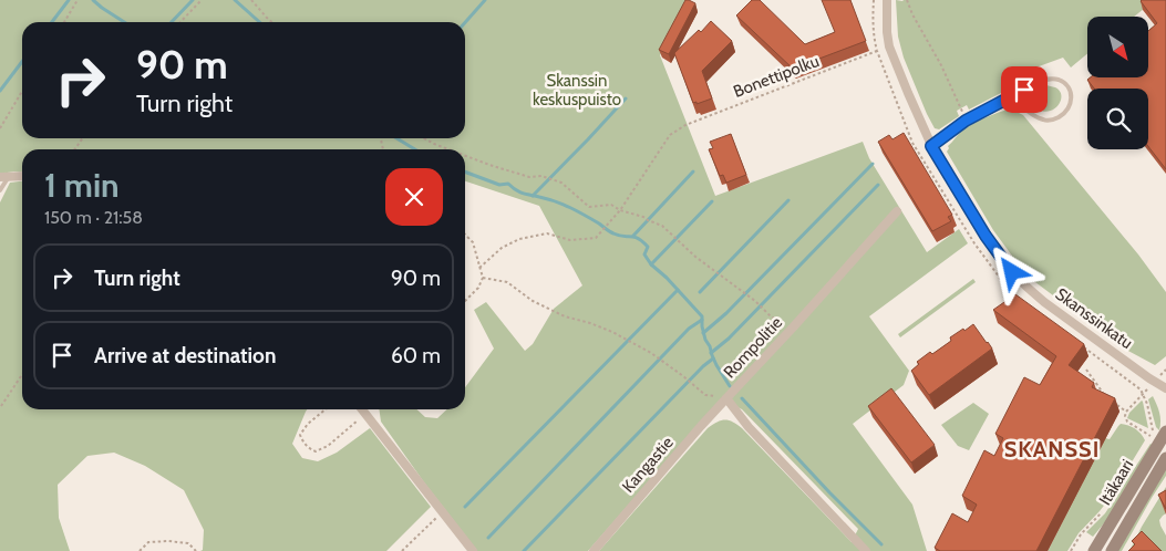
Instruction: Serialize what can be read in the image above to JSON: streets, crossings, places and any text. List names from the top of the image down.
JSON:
{
  "streets": {
    "street": [
      "Skanssinkatu",
      "Rompolitie",
      "Kangastie",
      "Itäkaari"
    ],
    "path": ["Bonettipolku"]
  },
  "crossings": [
    ["Rompolitie", "Kangastie"]
  ],
  "districts": ["SKANSSI"],
  "parks": ["Skanssin keskuspuisto"],
  "north": "bottom right",
  "page": {
    "turn": ["90 m", "Turn right"],
    "heading": ["1 min", "150 m · 21:58"],
    "list": [
      {
        "name": "Turn right",
        "value": "90 m"
      },
      {
        "name": "Arrive at destination",
        "value": "60 m"
      }
    ]
  }
}
